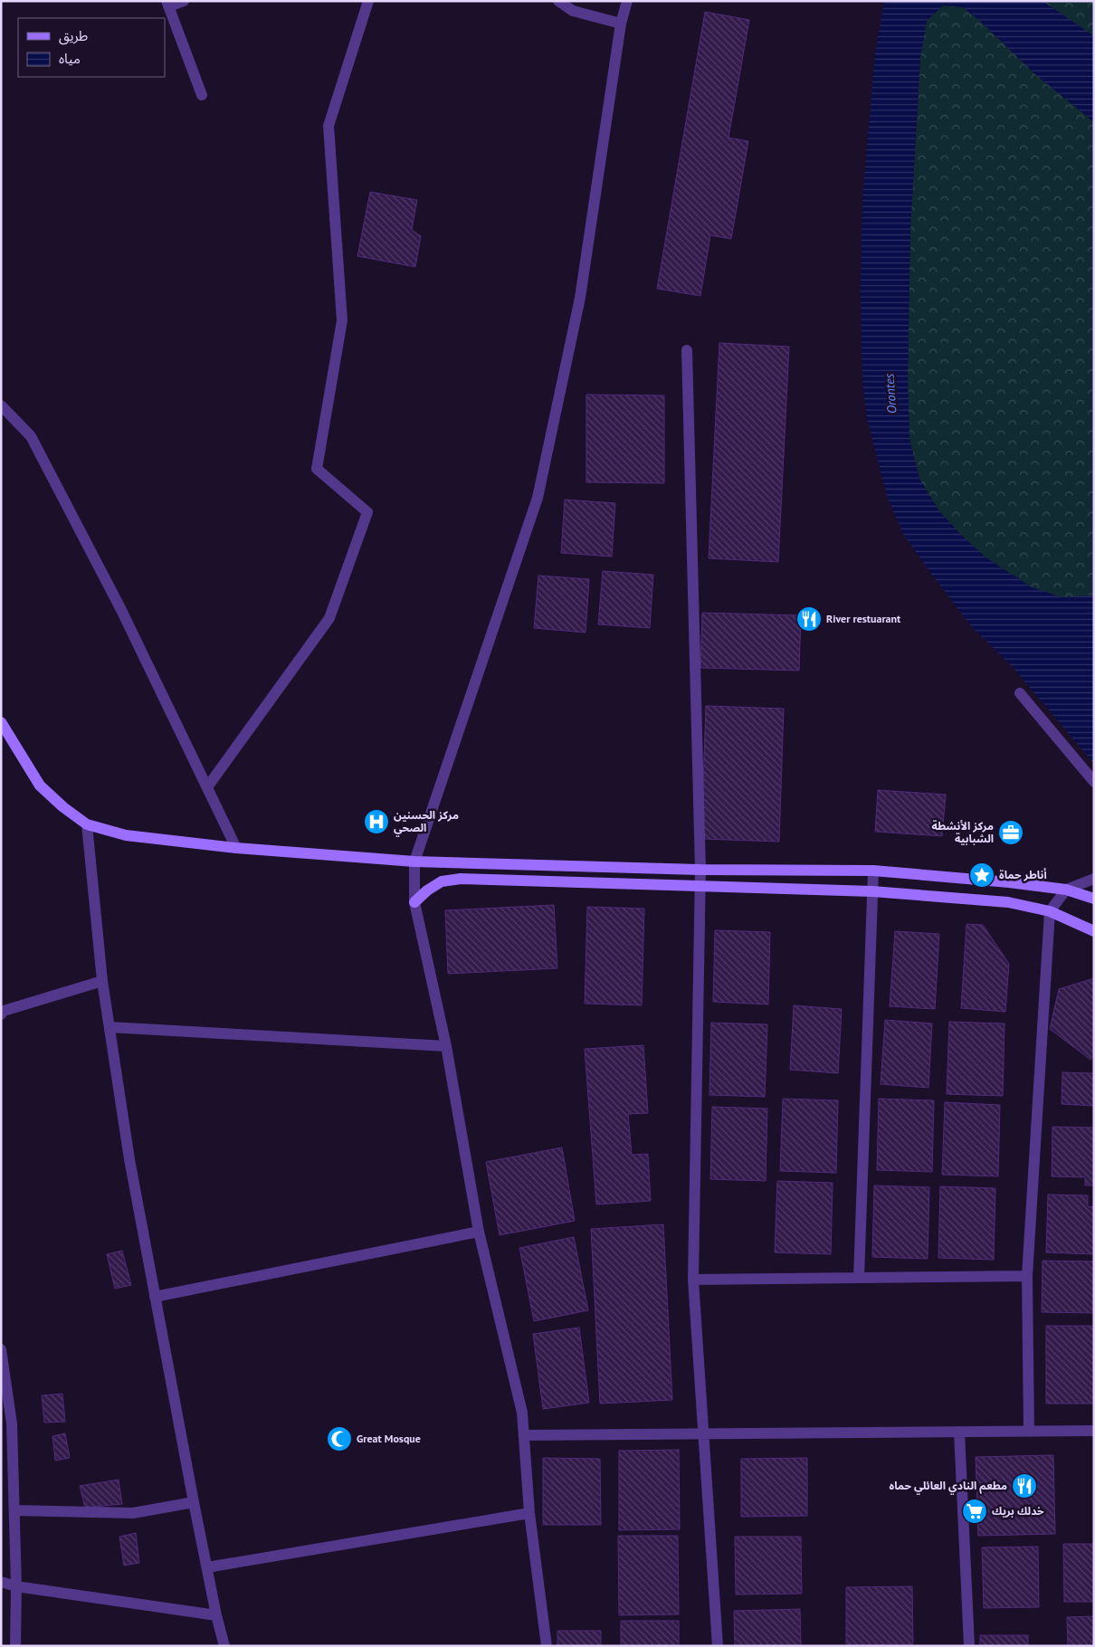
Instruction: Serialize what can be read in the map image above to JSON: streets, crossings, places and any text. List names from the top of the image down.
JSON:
{
  "water": ["Orontes"],
  "places": {
    "restaurant": ["River restuarant", "مطعم النادي العائلي حماه"],
    "hospital": ["مركز الحسنين الصحي"],
    "office": ["مركز الأنشطة الشبابية"],
    "place": ["أناطر حماة"],
    "mosque": ["Great Mosque"],
    "supermarket": ["خدلك بريك"]
  },
  "legend": ["طريق", "مياه"]
}
